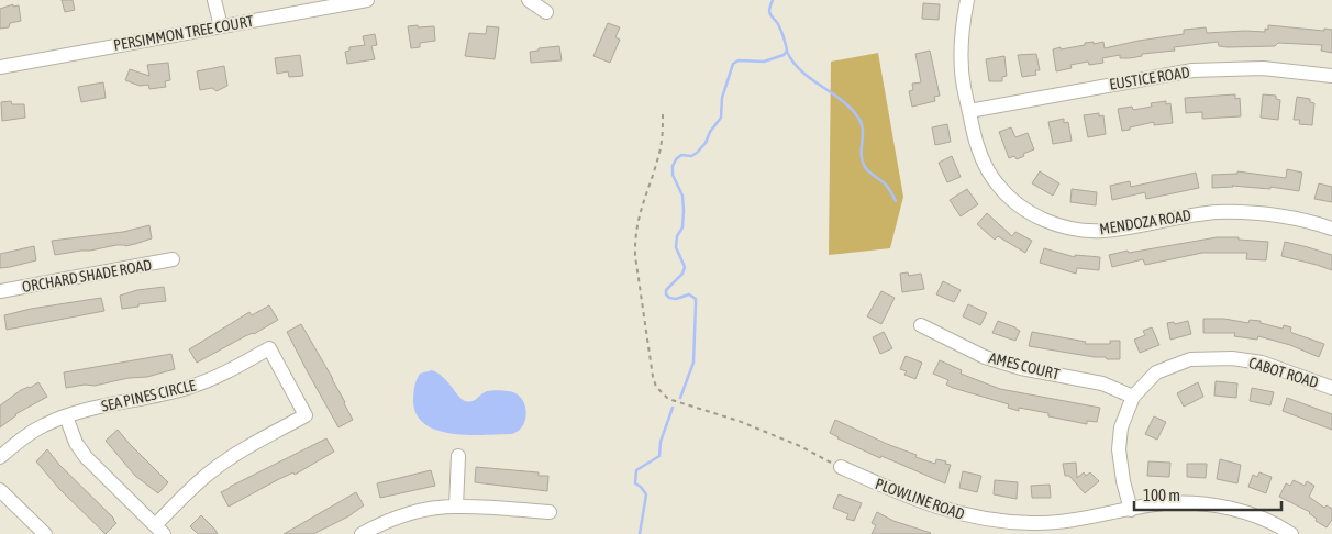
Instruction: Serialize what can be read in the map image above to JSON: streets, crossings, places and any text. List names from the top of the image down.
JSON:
{
  "streets": {
    "street": [
      "PERSIMMON TREE COURT",
      "EUSTICE ROAD",
      "MENDOZA ROAD",
      "ORCHARD SHADE ROAD",
      "AMES COURT",
      "CABOT ROAD",
      "SEA PINES CIRCLE",
      "PLOWLINE ROAD"
    ]
  },
  "crossings": [
    ["EUSTICE ROAD", "MENDOZA ROAD"],
    ["AMES COURT", "CABOT ROAD"],
    ["CABOT ROAD", "PLOWLINE ROAD"]
  ],
  "scale_bar": "100 m"
}
